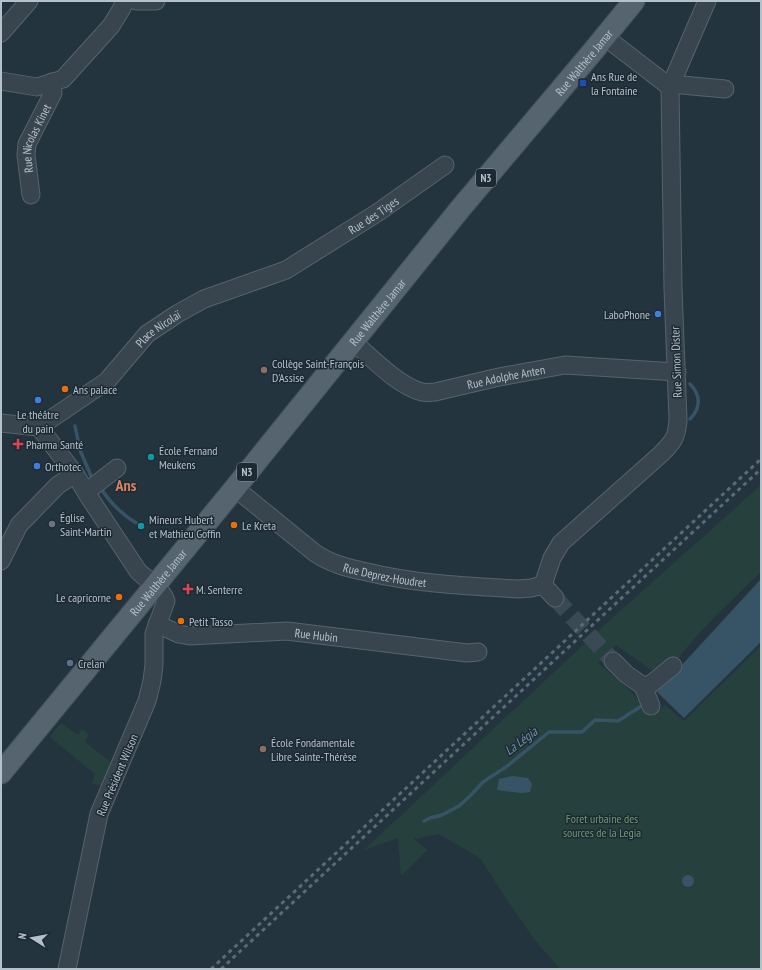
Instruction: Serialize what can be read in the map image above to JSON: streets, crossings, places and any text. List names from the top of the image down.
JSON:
{
  "streets": {
    "main road": ["Rue Walthère Jamar", "N3"],
    "street": [
      "Rue Nicolas Kinet",
      "Rue des Tiges",
      "Place Nicolaï",
      "Rue Simon Dister",
      "Rue Adolphe Anten",
      "Rue Deprez-Houdret",
      "Rue Hubin",
      "Rue Président Wilson"
    ]
  },
  "crossings": [
    ["Rue Walthère Jamar", "Rue Adolphe Anten"],
    ["Rue Walthère Jamar", "Rue Deprez-Houdret"],
    ["Rue Walthère Jamar", "Rue Président Wilson"],
    ["Rue des Tiges", "Place Nicolaï"],
    ["Rue Simon Dister", "Rue Adolphe Anten"],
    ["Rue Simon Dister", "Rue Deprez-Houdret"],
    ["Rue Hubin", "Rue Président Wilson"]
  ],
  "districts": ["Ans"],
  "water": ["La Légia"],
  "parks": ["Foret urbaine des sources de la Legia"],
  "places": {
    "transit": ["Ans Rue de la Fontaine"],
    "other": [
      "LaboPhone",
      "Collège Saint-François D'Assise",
      "Ans palace",
      "Le théâtre du pain",
      "École Fernand Meukens",
      "Orthotec",
      "Église Saint-Martin",
      "Le Kreta",
      "Mineurs Hubert et Mathieu Goffin",
      "Le capricorne",
      "Petit Tasso",
      "Crelan",
      "École Fondamentale Libre Sainte-Thérèse"
    ],
    "health": ["Pharma Santé", "M. Senterre"]
  },
  "north": "left"
}
